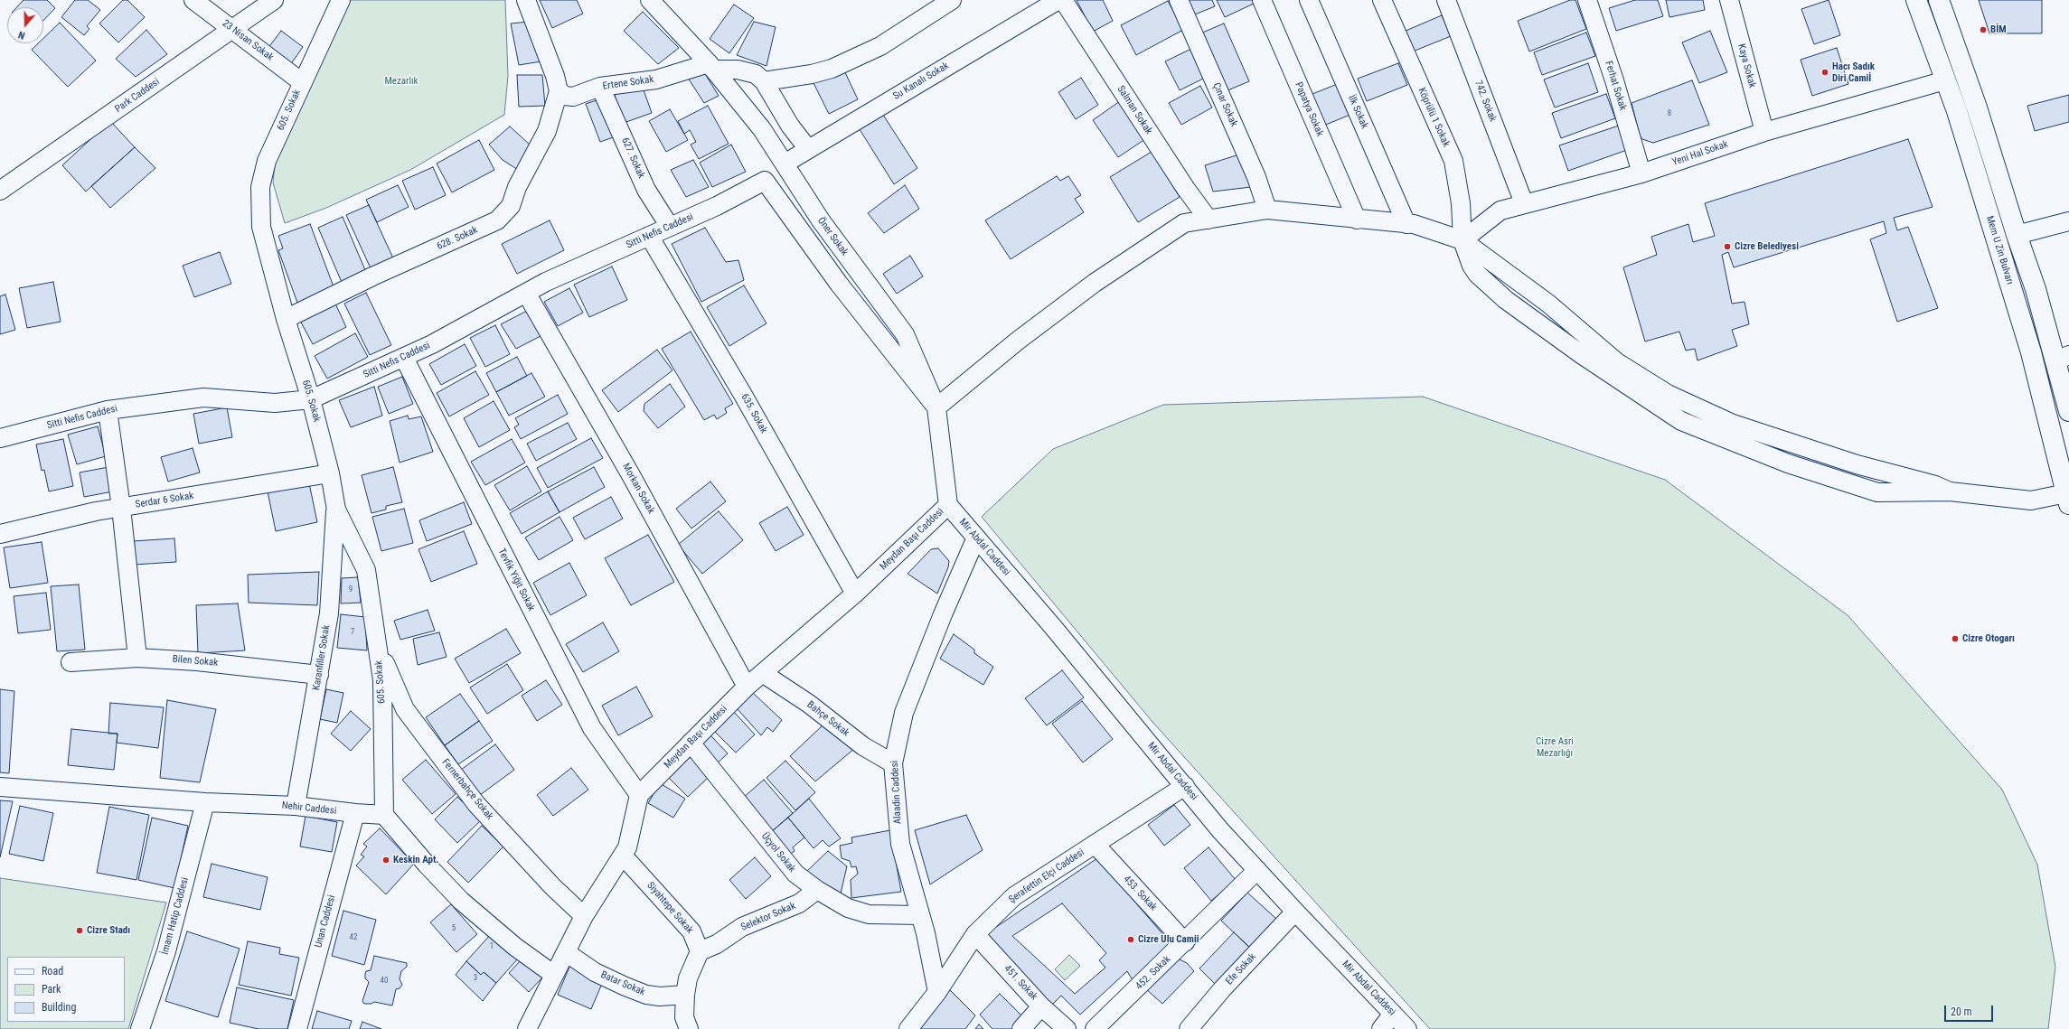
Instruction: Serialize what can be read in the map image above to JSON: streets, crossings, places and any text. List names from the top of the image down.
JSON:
{
  "streets": {
    "main road": ["Mem U Zin Bulvarı"],
    "street": [
      "23 Nisan Sokak",
      "Kaya Sokak",
      "Su Kanalı Sokak",
      "Ertene Sokak",
      "Ferhat Sokak",
      "Park Caddesi",
      "742. Sokak",
      "Çınar Sokak",
      "Papatya Sokak",
      "605. Sokak",
      "Salman Sokak",
      "İlk Sokak",
      "Köprülü 1 Sokak",
      "Yeni Hal Sokak",
      "627. Sokak",
      "Sitti Nefis Caddesi",
      "Öner Sokak",
      "628. Sokak",
      "635. Sokak",
      "Morkan Sokak",
      "Serdar 6 Sokak",
      "Meydan Başı Caddesi",
      "Mir Abdal Caddesi",
      "Tevfik Yiğit Sokak",
      "Karanfiller Sokak",
      "Bilen Sokak",
      "Bahçe Sokak",
      "Fernerbahçe Sokak",
      "Alaadin Caddesi",
      "Nehir Caddesi",
      "Üçyol Sokak",
      "Şerafettin Elçi Caddesi",
      "453. Sokak",
      "Siyahtepe Sokak",
      "İmam Hatip Caddesi",
      "Selektor Sokak",
      "Unan Caddesi",
      "Efe Sokak",
      "452. Sokak",
      "451. Sokak",
      "Batar Sokak"
    ]
  },
  "crossings": [
    ["23 Nisan Sokak", "Park Caddesi"],
    ["23 Nisan Sokak", "605. Sokak"],
    ["Kaya Sokak", "Yeni Hal Sokak"],
    ["Su Kanalı Sokak", "Öner Sokak"],
    ["Ertene Sokak", "627. Sokak"],
    ["Ertene Sokak", "Öner Sokak"],
    ["Ertene Sokak", "628. Sokak"],
    ["Ferhat Sokak", "Yeni Hal Sokak"],
    ["742. Sokak", "Yeni Hal Sokak"],
    ["605. Sokak", "Sitti Nefis Caddesi"],
    ["605. Sokak", "628. Sokak"],
    ["605. Sokak", "Serdar 6 Sokak"],
    ["605. Sokak", "Karanfiller Sokak"],
    ["605. Sokak", "Fernerbahçe Sokak"],
    ["605. Sokak", "Nehir Caddesi"],
    ["Köprülü 1 Sokak", "Yeni Hal Sokak"],
    ["Yeni Hal Sokak", "Mem U Zin Bulvarı"],
    ["627. Sokak", "Sitti Nefis Caddesi"],
    ["Sitti Nefis Caddesi", "Öner Sokak"],
    ["Sitti Nefis Caddesi", "635. Sokak"],
    ["Sitti Nefis Caddesi", "Morkan Sokak"],
    ["Sitti Nefis Caddesi", "Tevfik Yiğit Sokak"],
    ["Öner Sokak", "Meydan Başı Caddesi"],
    ["Öner Sokak", "Mir Abdal Caddesi"],
    ["635. Sokak", "Meydan Başı Caddesi"],
    ["Morkan Sokak", "Meydan Başı Caddesi"],
    ["Meydan Başı Caddesi", "Mir Abdal Caddesi"],
    ["Meydan Başı Caddesi", "Tevfik Yiğit Sokak"],
    ["Meydan Başı Caddesi", "Bahçe Sokak"],
    ["Meydan Başı Caddesi", "Üçyol Sokak"],
    ["Mir Abdal Caddesi", "Alaadin Caddesi"],
    ["Mir Abdal Caddesi", "Şerafettin Elçi Caddesi"],
    ["Mir Abdal Caddesi", "Efe Sokak"],
    ["Mir Abdal Caddesi", "452. Sokak"],
    ["Karanfiller Sokak", "Bilen Sokak"],
    ["Karanfiller Sokak", "Nehir Caddesi"],
    ["Bahçe Sokak", "Alaadin Caddesi"],
    ["Alaadin Caddesi", "Üçyol Sokak"],
    ["Alaadin Caddesi", "Şerafettin Elçi Caddesi"],
    ["Nehir Caddesi", "İmam Hatip Caddesi"],
    ["Nehir Caddesi", "Unan Caddesi"],
    ["Üçyol Sokak", "Selektor Sokak"],
    ["Şerafettin Elçi Caddesi", "453. Sokak"],
    ["Şerafettin Elçi Caddesi", "451. Sokak"],
    ["453. Sokak", "452. Sokak"],
    ["Siyahtepe Sokak", "Selektor Sokak"]
  ],
  "parks": ["Mezarlık", "Cizre Asri Mezarlığı"],
  "places": [
    "BİM",
    "Hacı Sadık Diri Camiİ",
    "Cizre Belediyesi",
    "Cizre Otogarı",
    "Keskin Apt.",
    "Cizre Stadı",
    "Cizre Ulu Camii"
  ],
  "house_numbers": [
    "8",
    "9",
    "7",
    "5",
    "42",
    "1",
    "3",
    "40"
  ],
  "legend": ["Road", "Park", "Building"],
  "scale_bar": "20 m",
  "north": "bottom"
}
